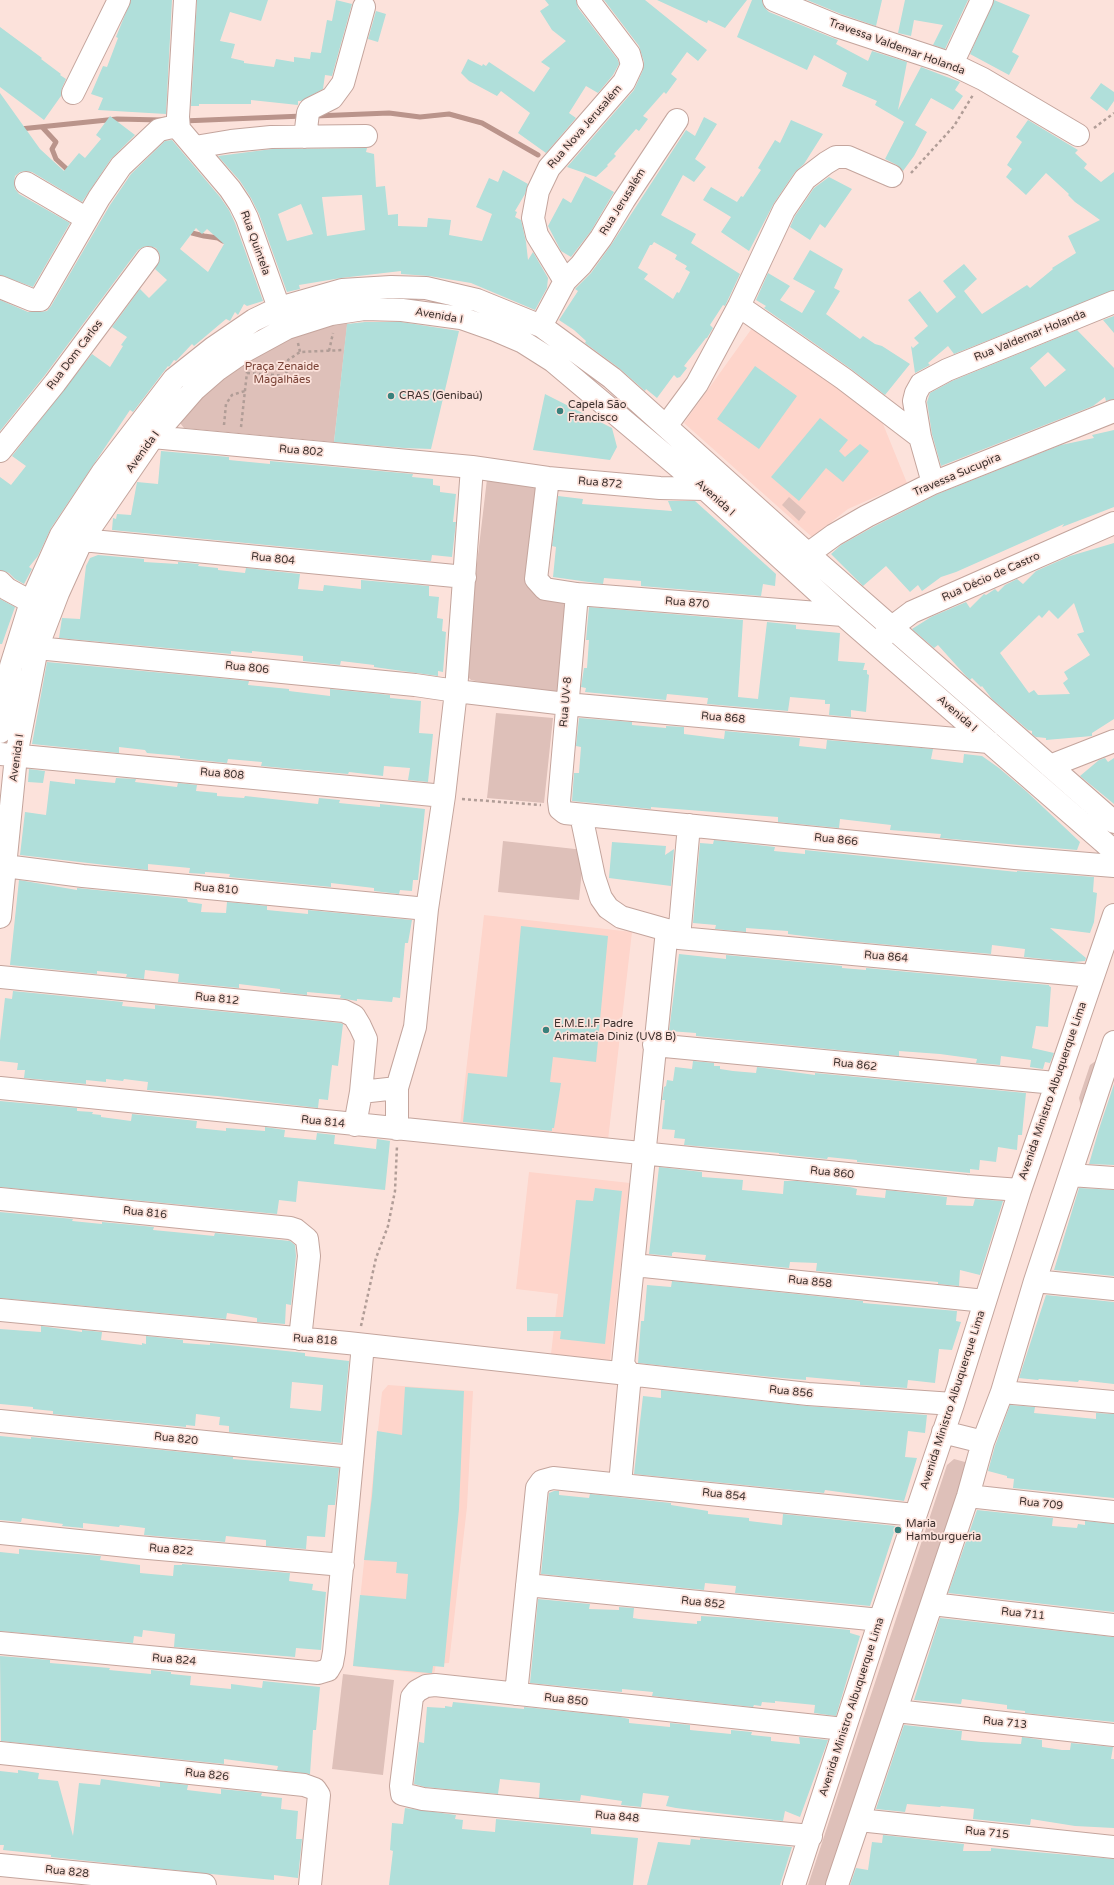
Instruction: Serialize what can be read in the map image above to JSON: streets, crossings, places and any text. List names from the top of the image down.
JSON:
{
  "streets": {
    "street": [
      "Travessa Valdemar Holanda",
      "Rua Nova Jerusalém",
      "Rua Jerusalém",
      "Rua Quintela",
      "Avenida I",
      "Rua Valdemar Holanda",
      "Rua Dom Carlos",
      "Rua 802",
      "Travessa Sucupira",
      "Rua 872",
      "Rua 804",
      "Rua Décio de Castro",
      "Rua 870",
      "Rua 806",
      "Rua UV-8",
      "Rua 868",
      "Rua 808",
      "Rua 866",
      "Rua 810",
      "Rua 864",
      "Rua 812",
      "Rua 862",
      "Avenida Ministro Albuquerque Lima",
      "Rua 814",
      "Rua 860",
      "Rua 816",
      "Rua 858",
      "Rua 818",
      "Rua 856",
      "Rua 820",
      "Rua 854",
      "Rua 709",
      "Rua 822",
      "Rua 852",
      "Rua 711",
      "Rua 824",
      "Rua 850",
      "Rua 713",
      "Rua 826",
      "Rua 848",
      "Rua 715",
      "Rua 828"
    ]
  },
  "crossings": [
    ["Rua Nova Jerusalém", "Rua Jerusalém"],
    ["Rua Quintela", "Avenida I"],
    ["Avenida I", "Rua 802"],
    ["Avenida I", "Travessa Sucupira"],
    ["Avenida I", "Rua 872"],
    ["Avenida I", "Rua 804"],
    ["Avenida I", "Rua Décio de Castro"],
    ["Avenida I", "Rua 870"],
    ["Avenida I", "Rua 806"],
    ["Avenida I", "Rua 868"],
    ["Avenida I", "Rua 808"],
    ["Avenida I", "Rua 810"],
    ["Rua Valdemar Holanda", "Travessa Sucupira"],
    ["Rua 802", "Rua 872"],
    ["Rua 872", "Rua 870"],
    ["Rua 870", "Rua UV-8"],
    ["Rua 806", "Rua 868"],
    ["Rua UV-8", "Rua 868"],
    ["Rua UV-8", "Rua 866"],
    ["Rua UV-8", "Rua 864"],
    ["Rua 864", "Avenida Ministro Albuquerque Lima"],
    ["Rua 812", "Rua 814"],
    ["Rua 862", "Avenida Ministro Albuquerque Lima"],
    ["Avenida Ministro Albuquerque Lima", "Rua 860"],
    ["Avenida Ministro Albuquerque Lima", "Rua 858"],
    ["Avenida Ministro Albuquerque Lima", "Rua 856"],
    ["Avenida Ministro Albuquerque Lima", "Rua 854"],
    ["Avenida Ministro Albuquerque Lima", "Rua 852"],
    ["Avenida Ministro Albuquerque Lima", "Rua 850"],
    ["Avenida Ministro Albuquerque Lima", "Rua 848"],
    ["Rua 814", "Rua 860"],
    ["Rua 816", "Rua 818"],
    ["Rua 818", "Rua 856"],
    ["Rua 854", "Rua 852"],
    ["Rua 822", "Rua 824"],
    ["Rua 850", "Rua 848"]
  ],
  "parks": ["Praça Zenaide Magalhães"],
  "places": [
    "CRAS (Genibaú)",
    "Capela São Francisco",
    "E.M.E.I.F Padre Arimateia Diniz (UV8 B)",
    "Maria Hamburgueria"
  ]
}
